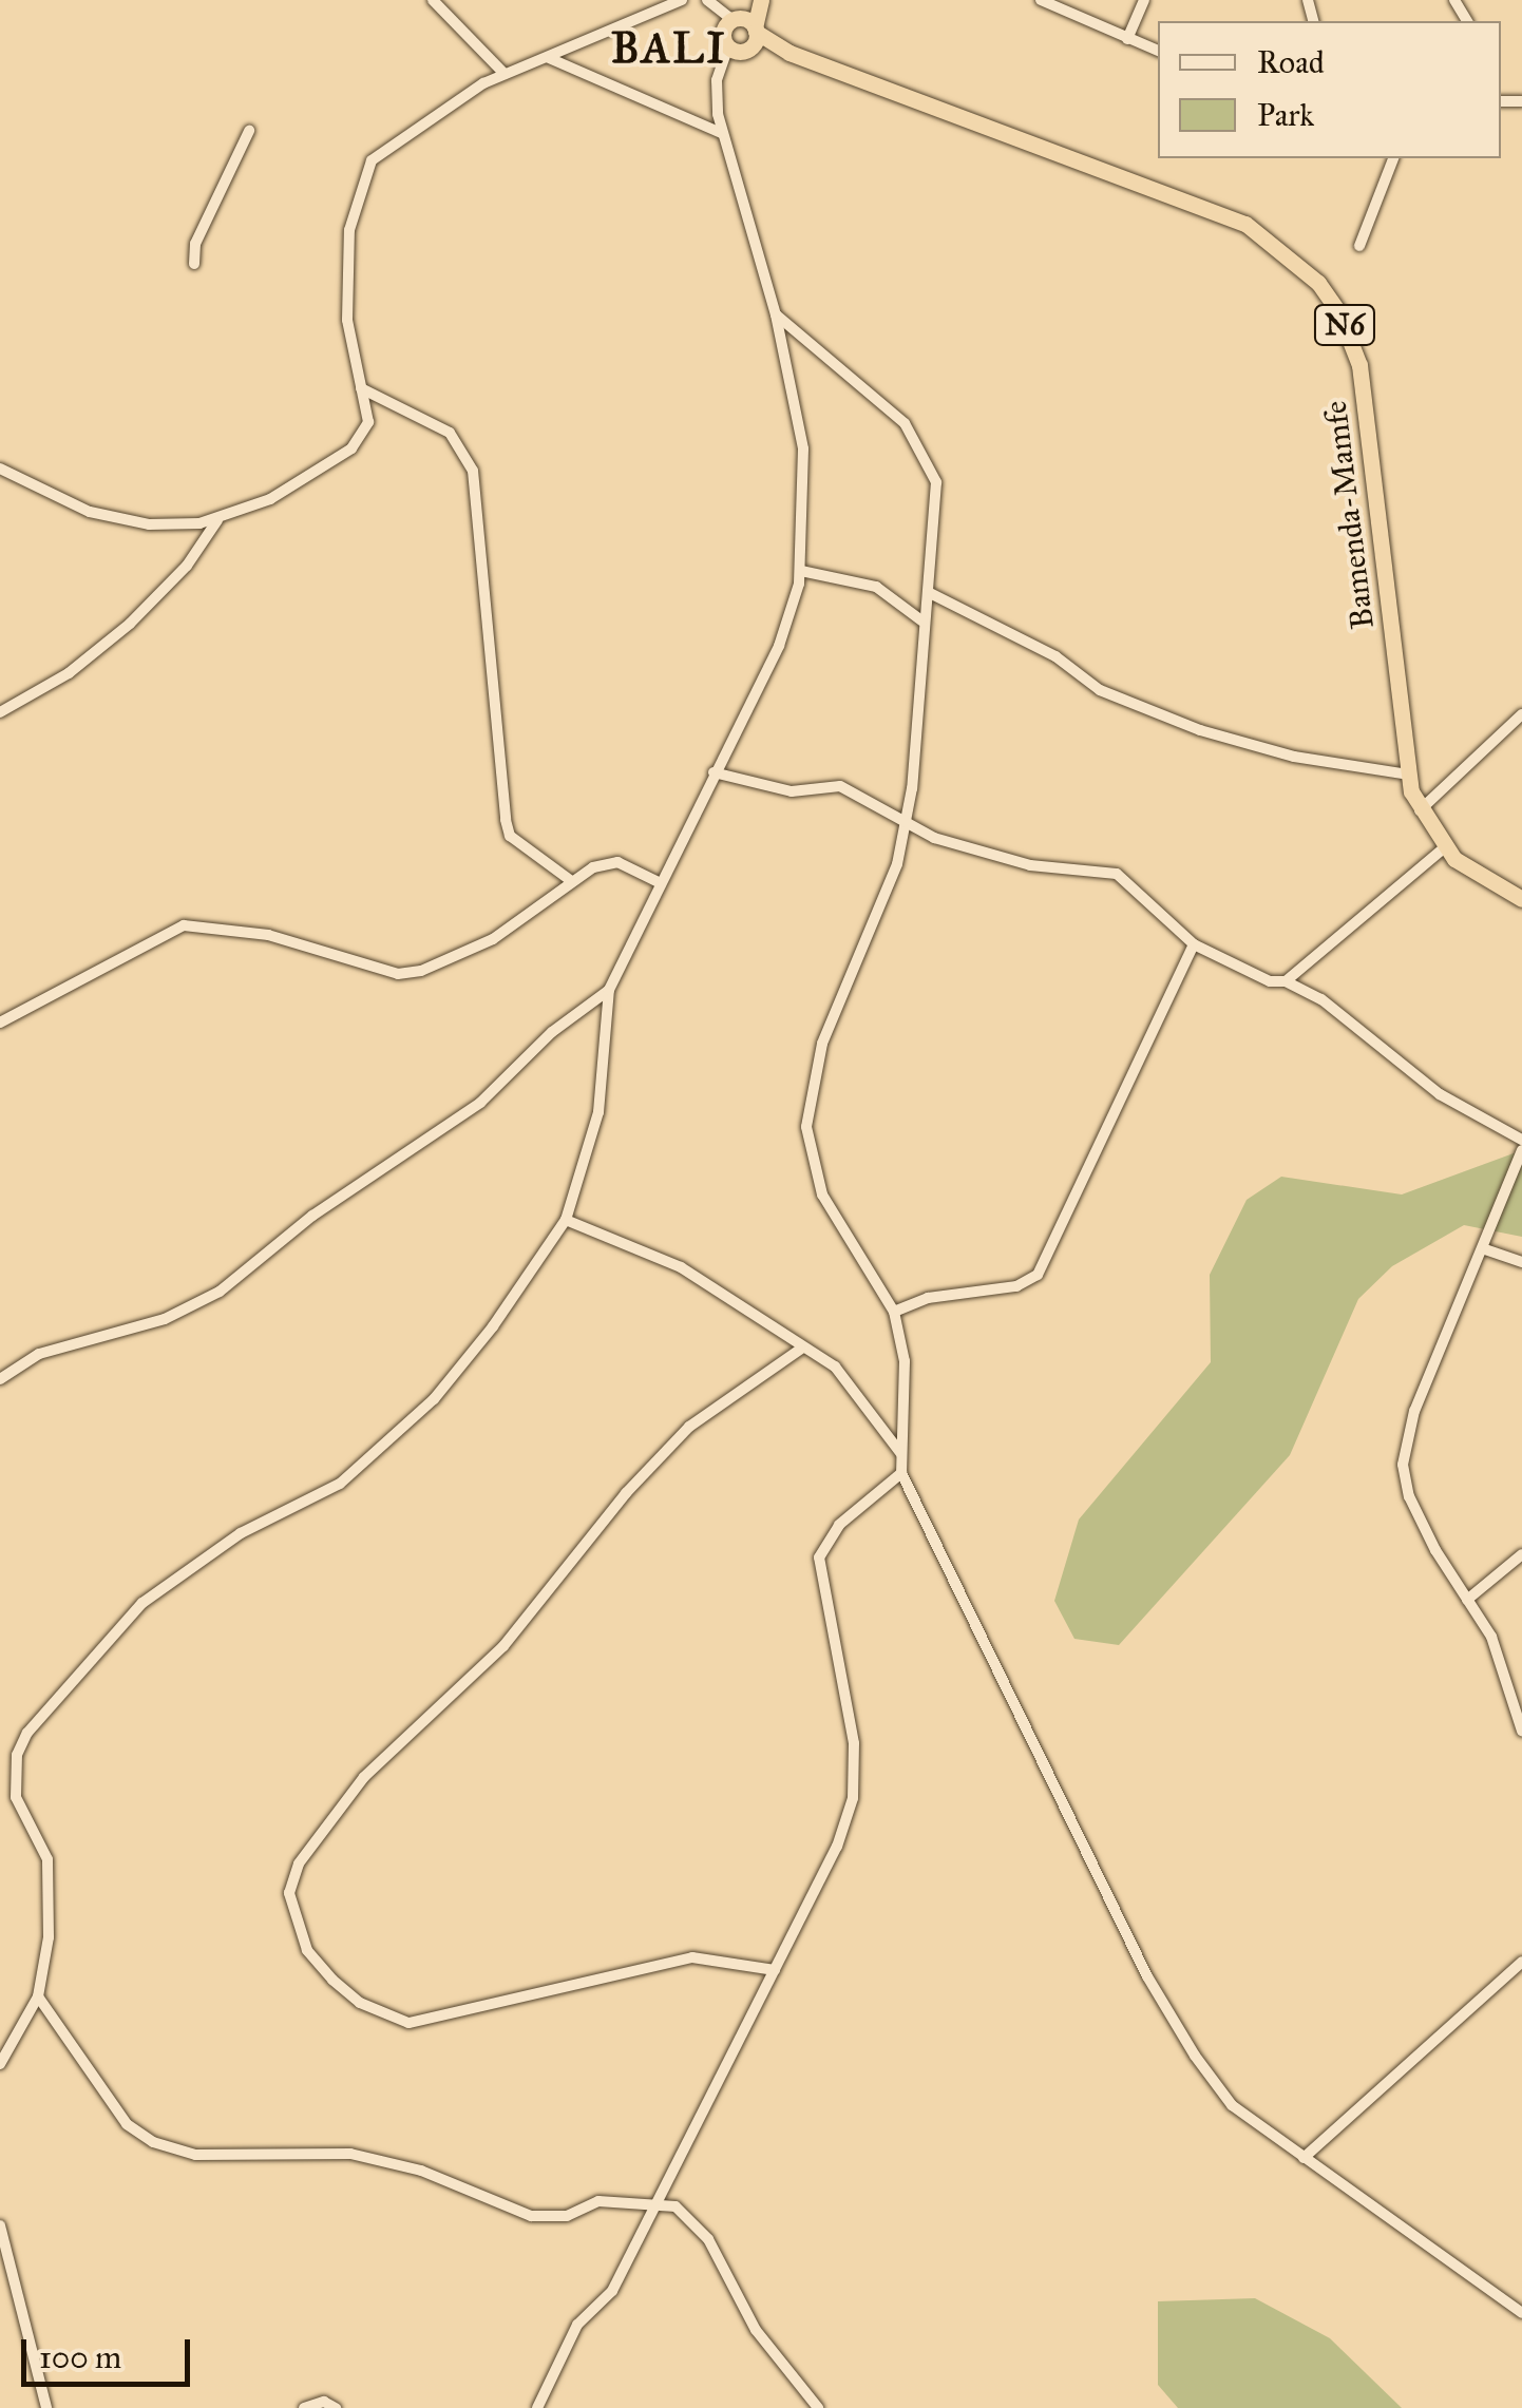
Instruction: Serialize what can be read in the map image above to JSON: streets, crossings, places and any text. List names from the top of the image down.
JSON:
{
  "streets": {
    "highway": ["N6", "Bamenda-Mamfe"]
  },
  "districts": ["BALI"],
  "legend": ["Road", "Park"],
  "scale_bar": "100 m"
}
